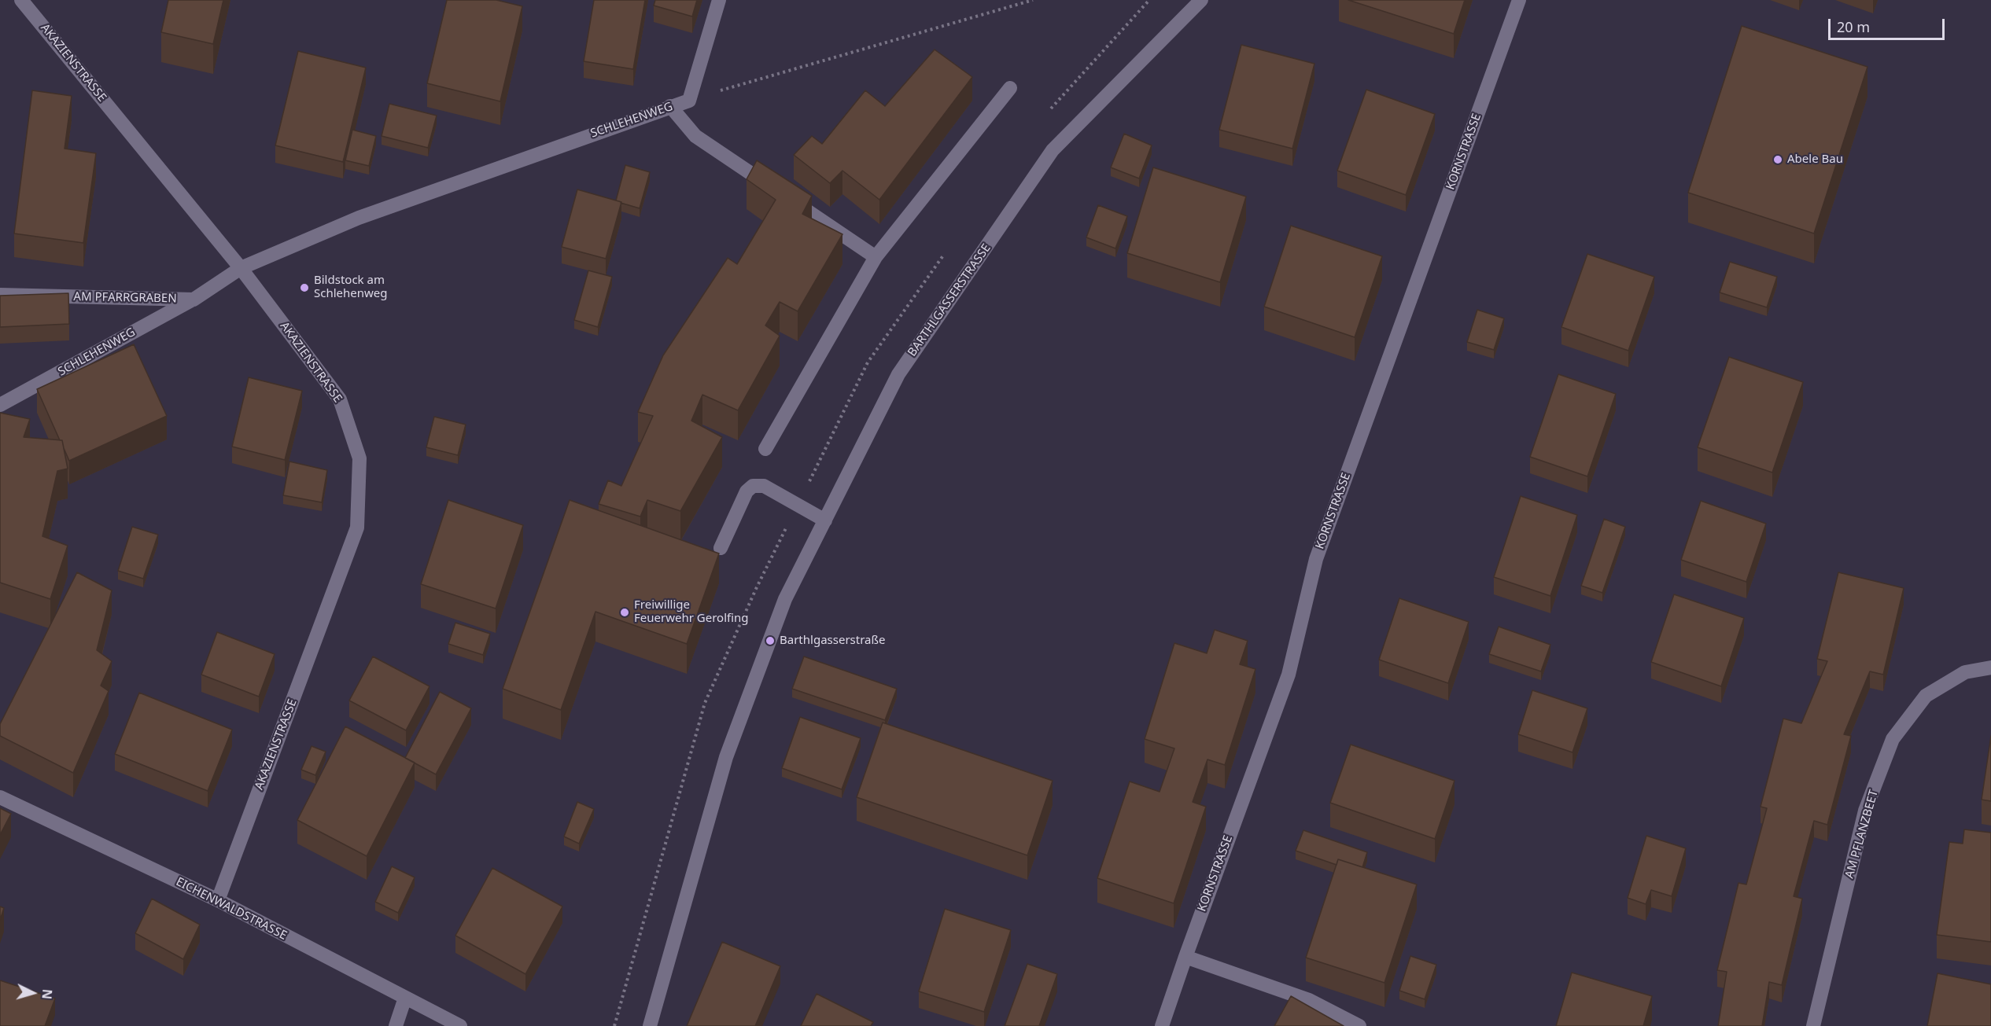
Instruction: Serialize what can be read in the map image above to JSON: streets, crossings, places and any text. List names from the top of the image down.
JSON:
{
  "streets": {
    "street": [
      "AKAZIENSTRASSE",
      "SCHLEHENWEG",
      "KORNSTRASSE",
      "AM PFARRGRABEN",
      "BARTHLGASSERSTRASSE",
      "AM PFLANZBEET",
      "EICHENWALDSTRASSE"
    ]
  },
  "crossings": [
    ["AKAZIENSTRASSE", "SCHLEHENWEG"],
    ["AKAZIENSTRASSE", "AM PFARRGRABEN"],
    ["AKAZIENSTRASSE", "EICHENWALDSTRASSE"],
    ["SCHLEHENWEG", "AM PFARRGRABEN"]
  ],
  "places": [
    "Abele Bau",
    "Bildstock am Schlehenweg",
    "Freiwillige Feuerwehr Gerolfing",
    "Barthlgasserstraße"
  ],
  "scale_bar": "20 m",
  "north": "right"
}
